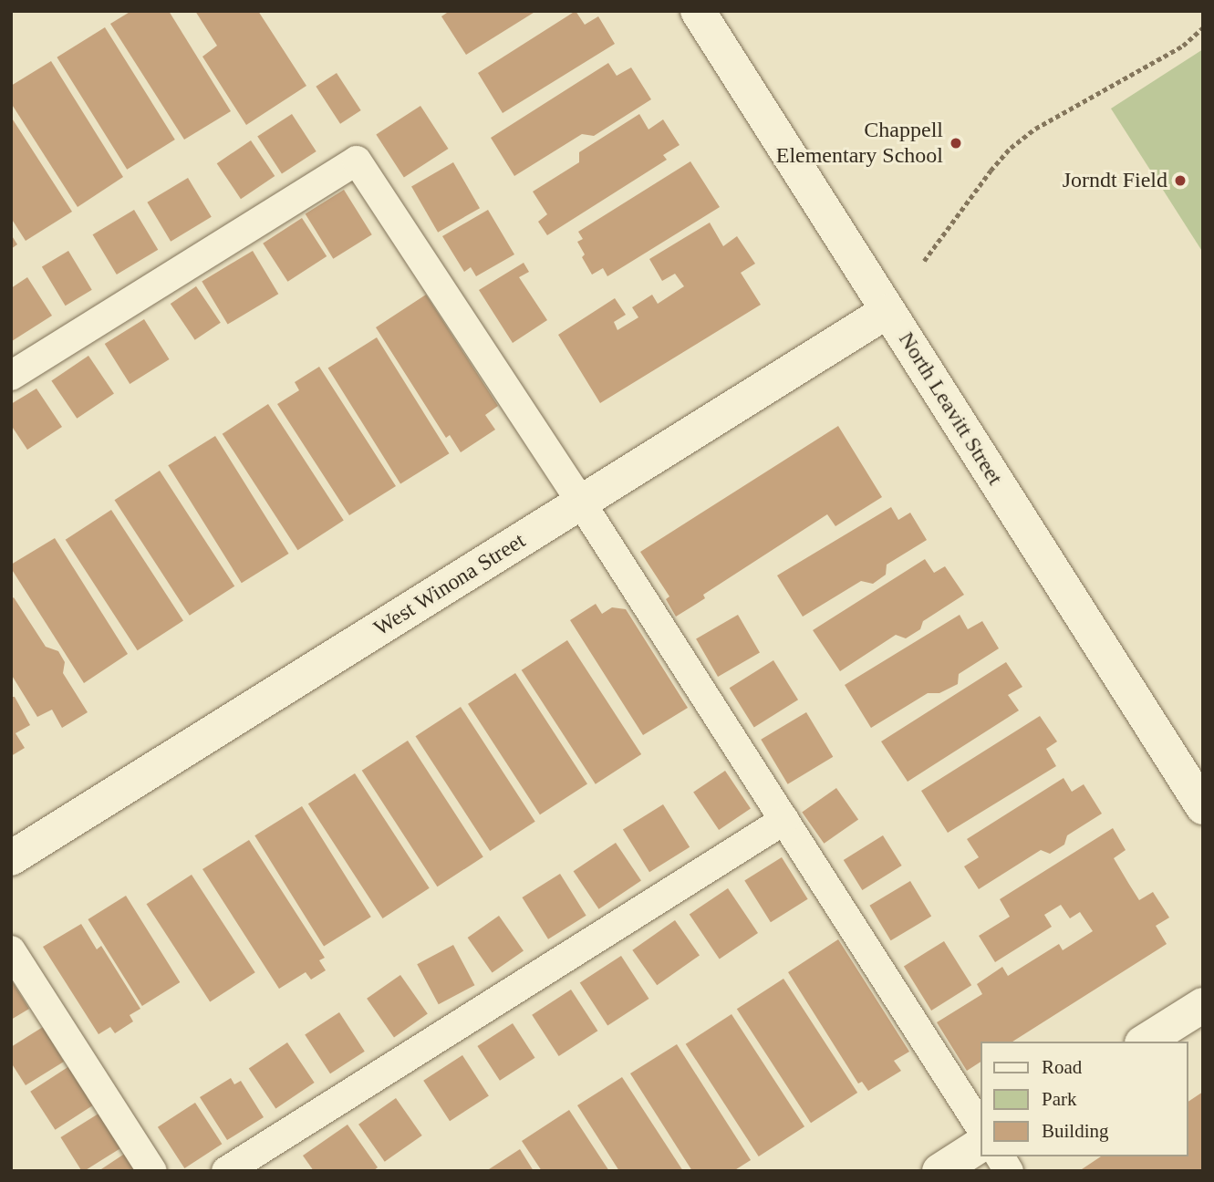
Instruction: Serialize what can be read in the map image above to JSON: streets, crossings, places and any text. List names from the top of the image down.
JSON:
{
  "streets": {
    "street": ["North Leavitt Street", "West Winona Street"]
  },
  "crossings": [
    ["North Leavitt Street", "West Winona Street"]
  ],
  "places": ["Chappell Elementary School", "Jorndt Field"],
  "legend": ["Road", "Park", "Building"]
}
